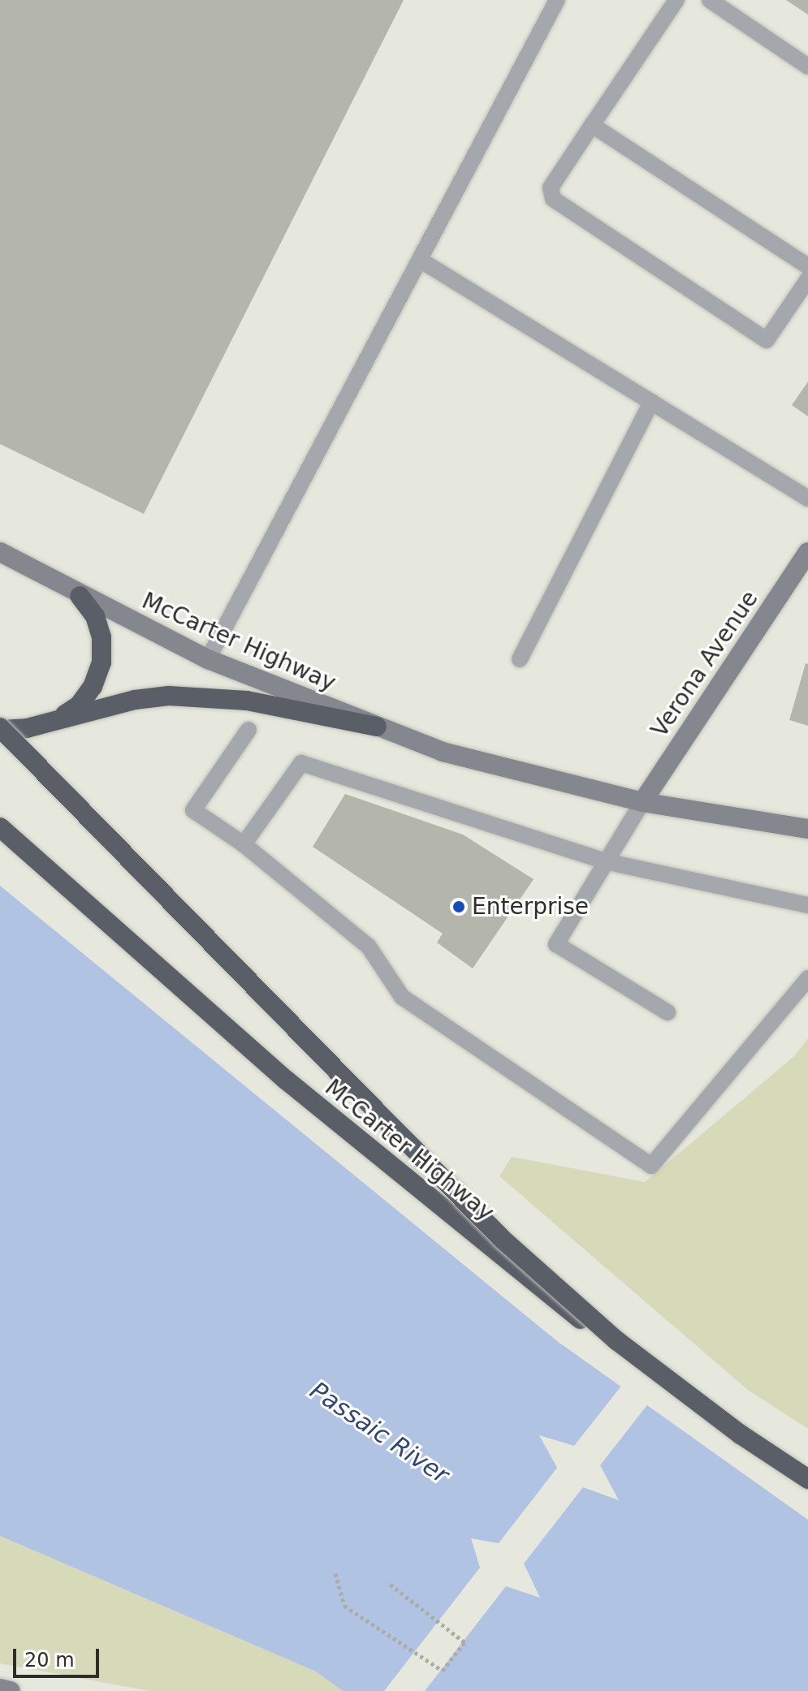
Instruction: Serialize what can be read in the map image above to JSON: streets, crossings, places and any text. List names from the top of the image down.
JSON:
{
  "streets": {
    "highway": ["McCarter Highway"],
    "street": ["Verona Avenue"]
  },
  "crossings": [
    ["McCarter Highway", "Verona Avenue"]
  ],
  "water": ["Passaic River"],
  "places": ["Enterprise"],
  "scale_bar": "20 m"
}
